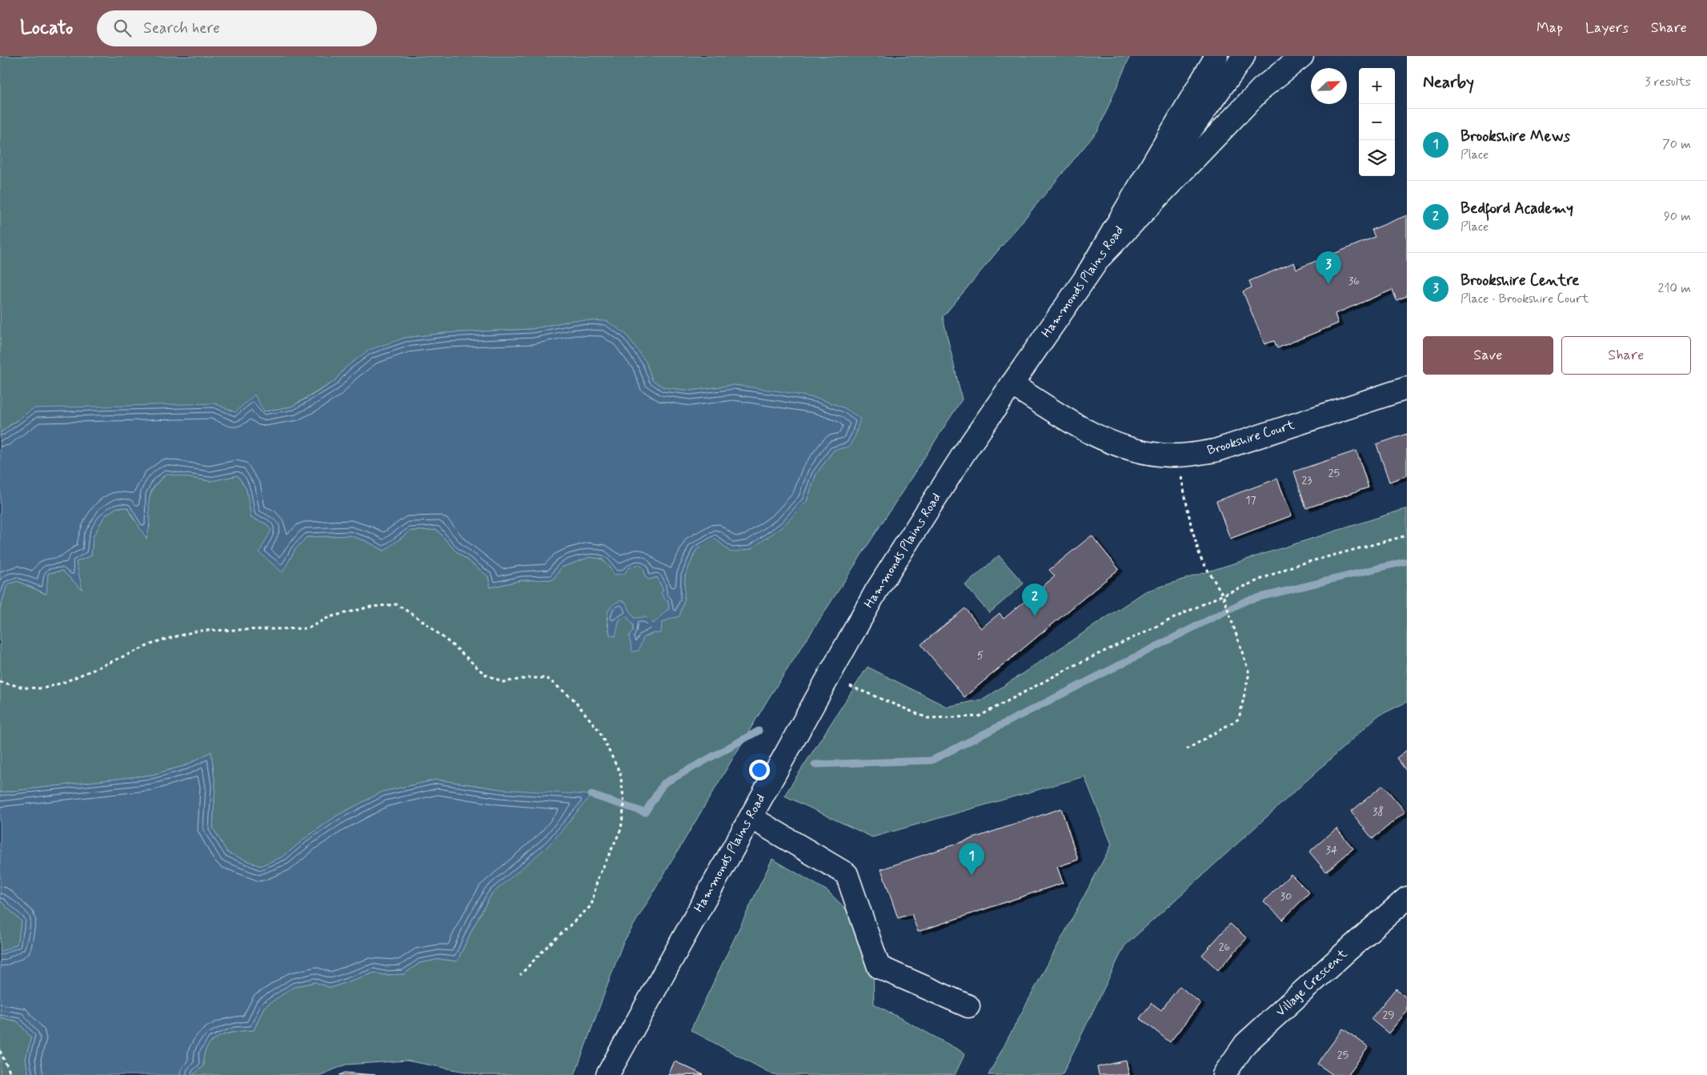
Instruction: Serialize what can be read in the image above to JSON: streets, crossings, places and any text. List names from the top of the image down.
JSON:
{
  "streets": {
    "main road": ["Hammonds Plains Road", "Brookshire Court", "Village Crescent"]
  },
  "crossings": [
    ["Hammonds Plains Road", "Brookshire Court"]
  ],
  "house_numbers": [
    "36",
    "25",
    "23",
    "17",
    "5",
    "38",
    "34",
    "30",
    "26",
    "29",
    "25"
  ],
  "north": "top right",
  "page": {
    "header": "Locato",
    "search": "Search here",
    "nav": ["Map", "Layers", "Share"],
    "heading": ["Nearby", "3 results"],
    "map_buttons": ["+", "−"],
    "list": [
      {
        "mark": "1",
        "name": "Brookshire Mews",
        "note": "Place",
        "value": "70 m"
      },
      {
        "mark": "2",
        "name": "Bedford Academy",
        "note": "Place",
        "value": "90 m"
      },
      {
        "mark": "3",
        "name": "Brookshire Centre",
        "note": "Place · Brookshire Court",
        "value": "210 m"
      }
    ],
    "pins": ["3", "2", "1"],
    "buttons": ["Save", "Share"]
  }
}
